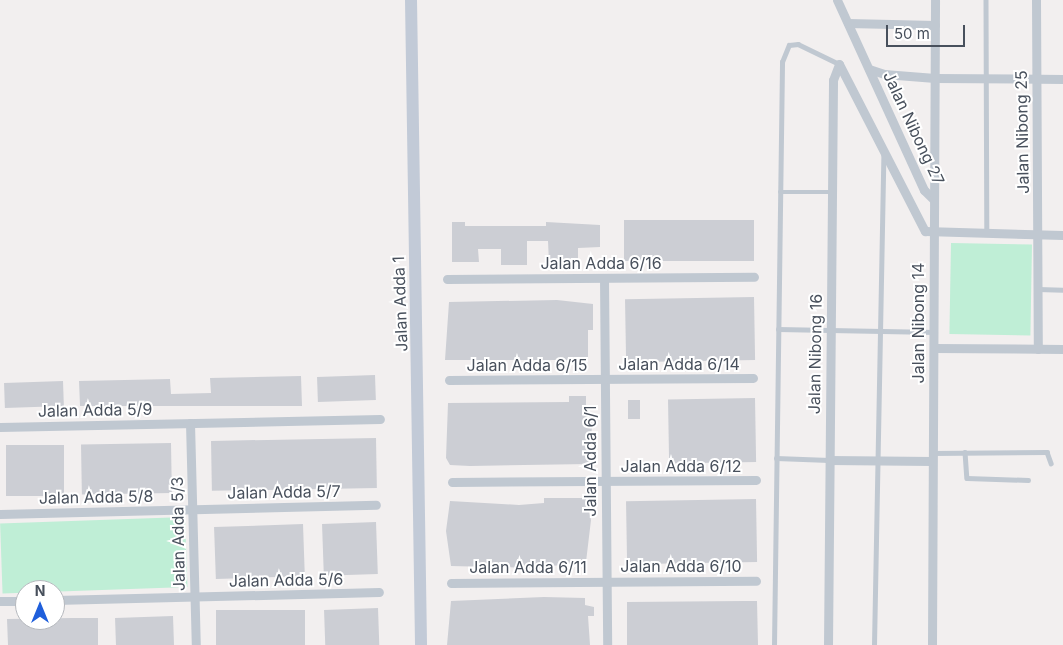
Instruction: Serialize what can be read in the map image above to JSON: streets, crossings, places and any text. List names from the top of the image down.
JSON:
{
  "streets": {
    "street": [
      "Jalan Nibong 27",
      "Jalan Nibong 25",
      "Jalan Adda 6/16",
      "Jalan Adda 1",
      "Jalan Nibong 14",
      "Jalan Nibong 16",
      "Jalan Adda 6/14",
      "Jalan Adda 6/15",
      "Jalan Adda 5/9",
      "Jalan Adda 6/1",
      "Jalan Adda 6/12",
      "Jalan Adda 5/7",
      "Jalan Adda 5/8",
      "Jalan Adda 5/3",
      "Jalan Adda 6/10",
      "Jalan Adda 6/11",
      "Jalan Adda 5/6"
    ]
  },
  "crossings": [
    ["Jalan Nibong 27", "Jalan Nibong 14"],
    ["Jalan Adda 6/16", "Jalan Adda 6/1"],
    ["Jalan Adda 6/14", "Jalan Adda 6/15"],
    ["Jalan Adda 6/14", "Jalan Adda 6/1"],
    ["Jalan Adda 6/15", "Jalan Adda 6/1"],
    ["Jalan Adda 5/9", "Jalan Adda 5/3"],
    ["Jalan Adda 6/1", "Jalan Adda 6/12"],
    ["Jalan Adda 6/1", "Jalan Adda 6/10"],
    ["Jalan Adda 6/1", "Jalan Adda 6/11"],
    ["Jalan Adda 5/7", "Jalan Adda 5/8"],
    ["Jalan Adda 5/7", "Jalan Adda 5/3"],
    ["Jalan Adda 5/8", "Jalan Adda 5/3"],
    ["Jalan Adda 5/3", "Jalan Adda 5/6"],
    ["Jalan Adda 6/10", "Jalan Adda 6/11"]
  ],
  "scale_bar": "50 m",
  "north": "top"
}
